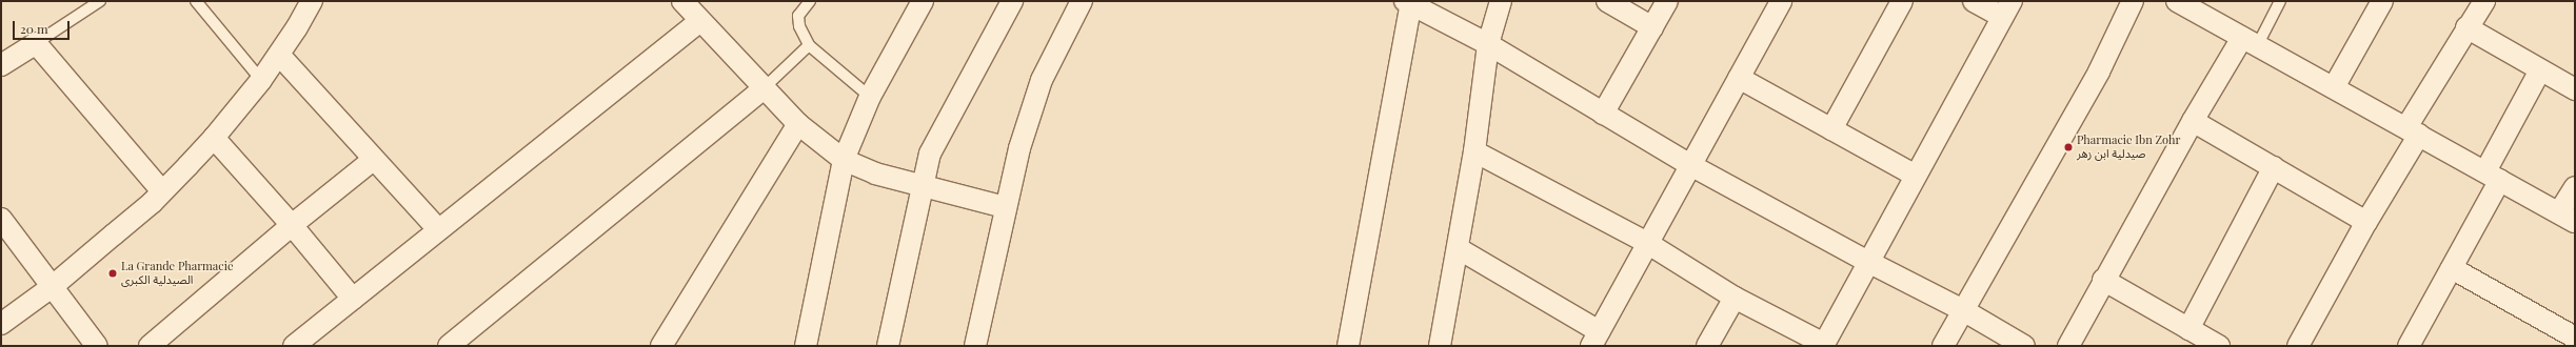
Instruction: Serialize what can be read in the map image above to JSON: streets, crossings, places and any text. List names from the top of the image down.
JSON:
{
  "places": ["Pharmacie Ibn Zohr صيدلية ابن زهر", "La Grande Pharmacie الصيدلية الكبرى"],
  "scale_bar": "20 m"
}
